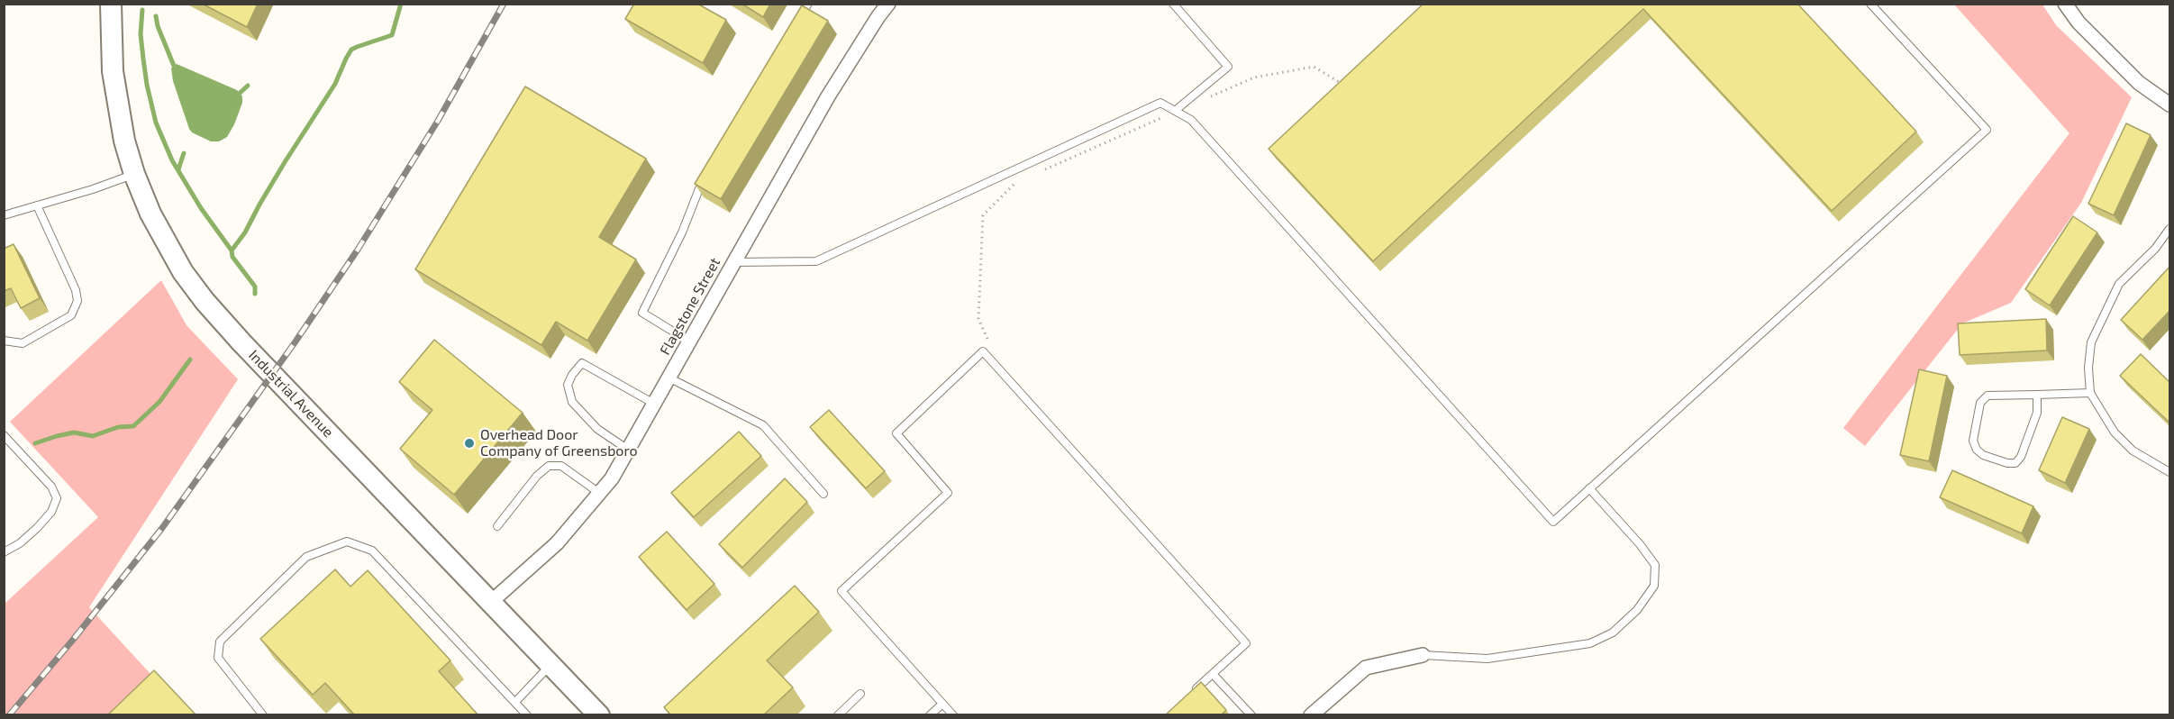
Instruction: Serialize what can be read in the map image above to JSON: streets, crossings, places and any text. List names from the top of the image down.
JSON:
{
  "streets": {
    "main road": ["Industrial Avenue"],
    "street": ["Flagstone Street"]
  },
  "crossings": [
    ["Flagstone Street", "Industrial Avenue"]
  ],
  "places": ["Overhead Door Company of Greensboro"]
}
